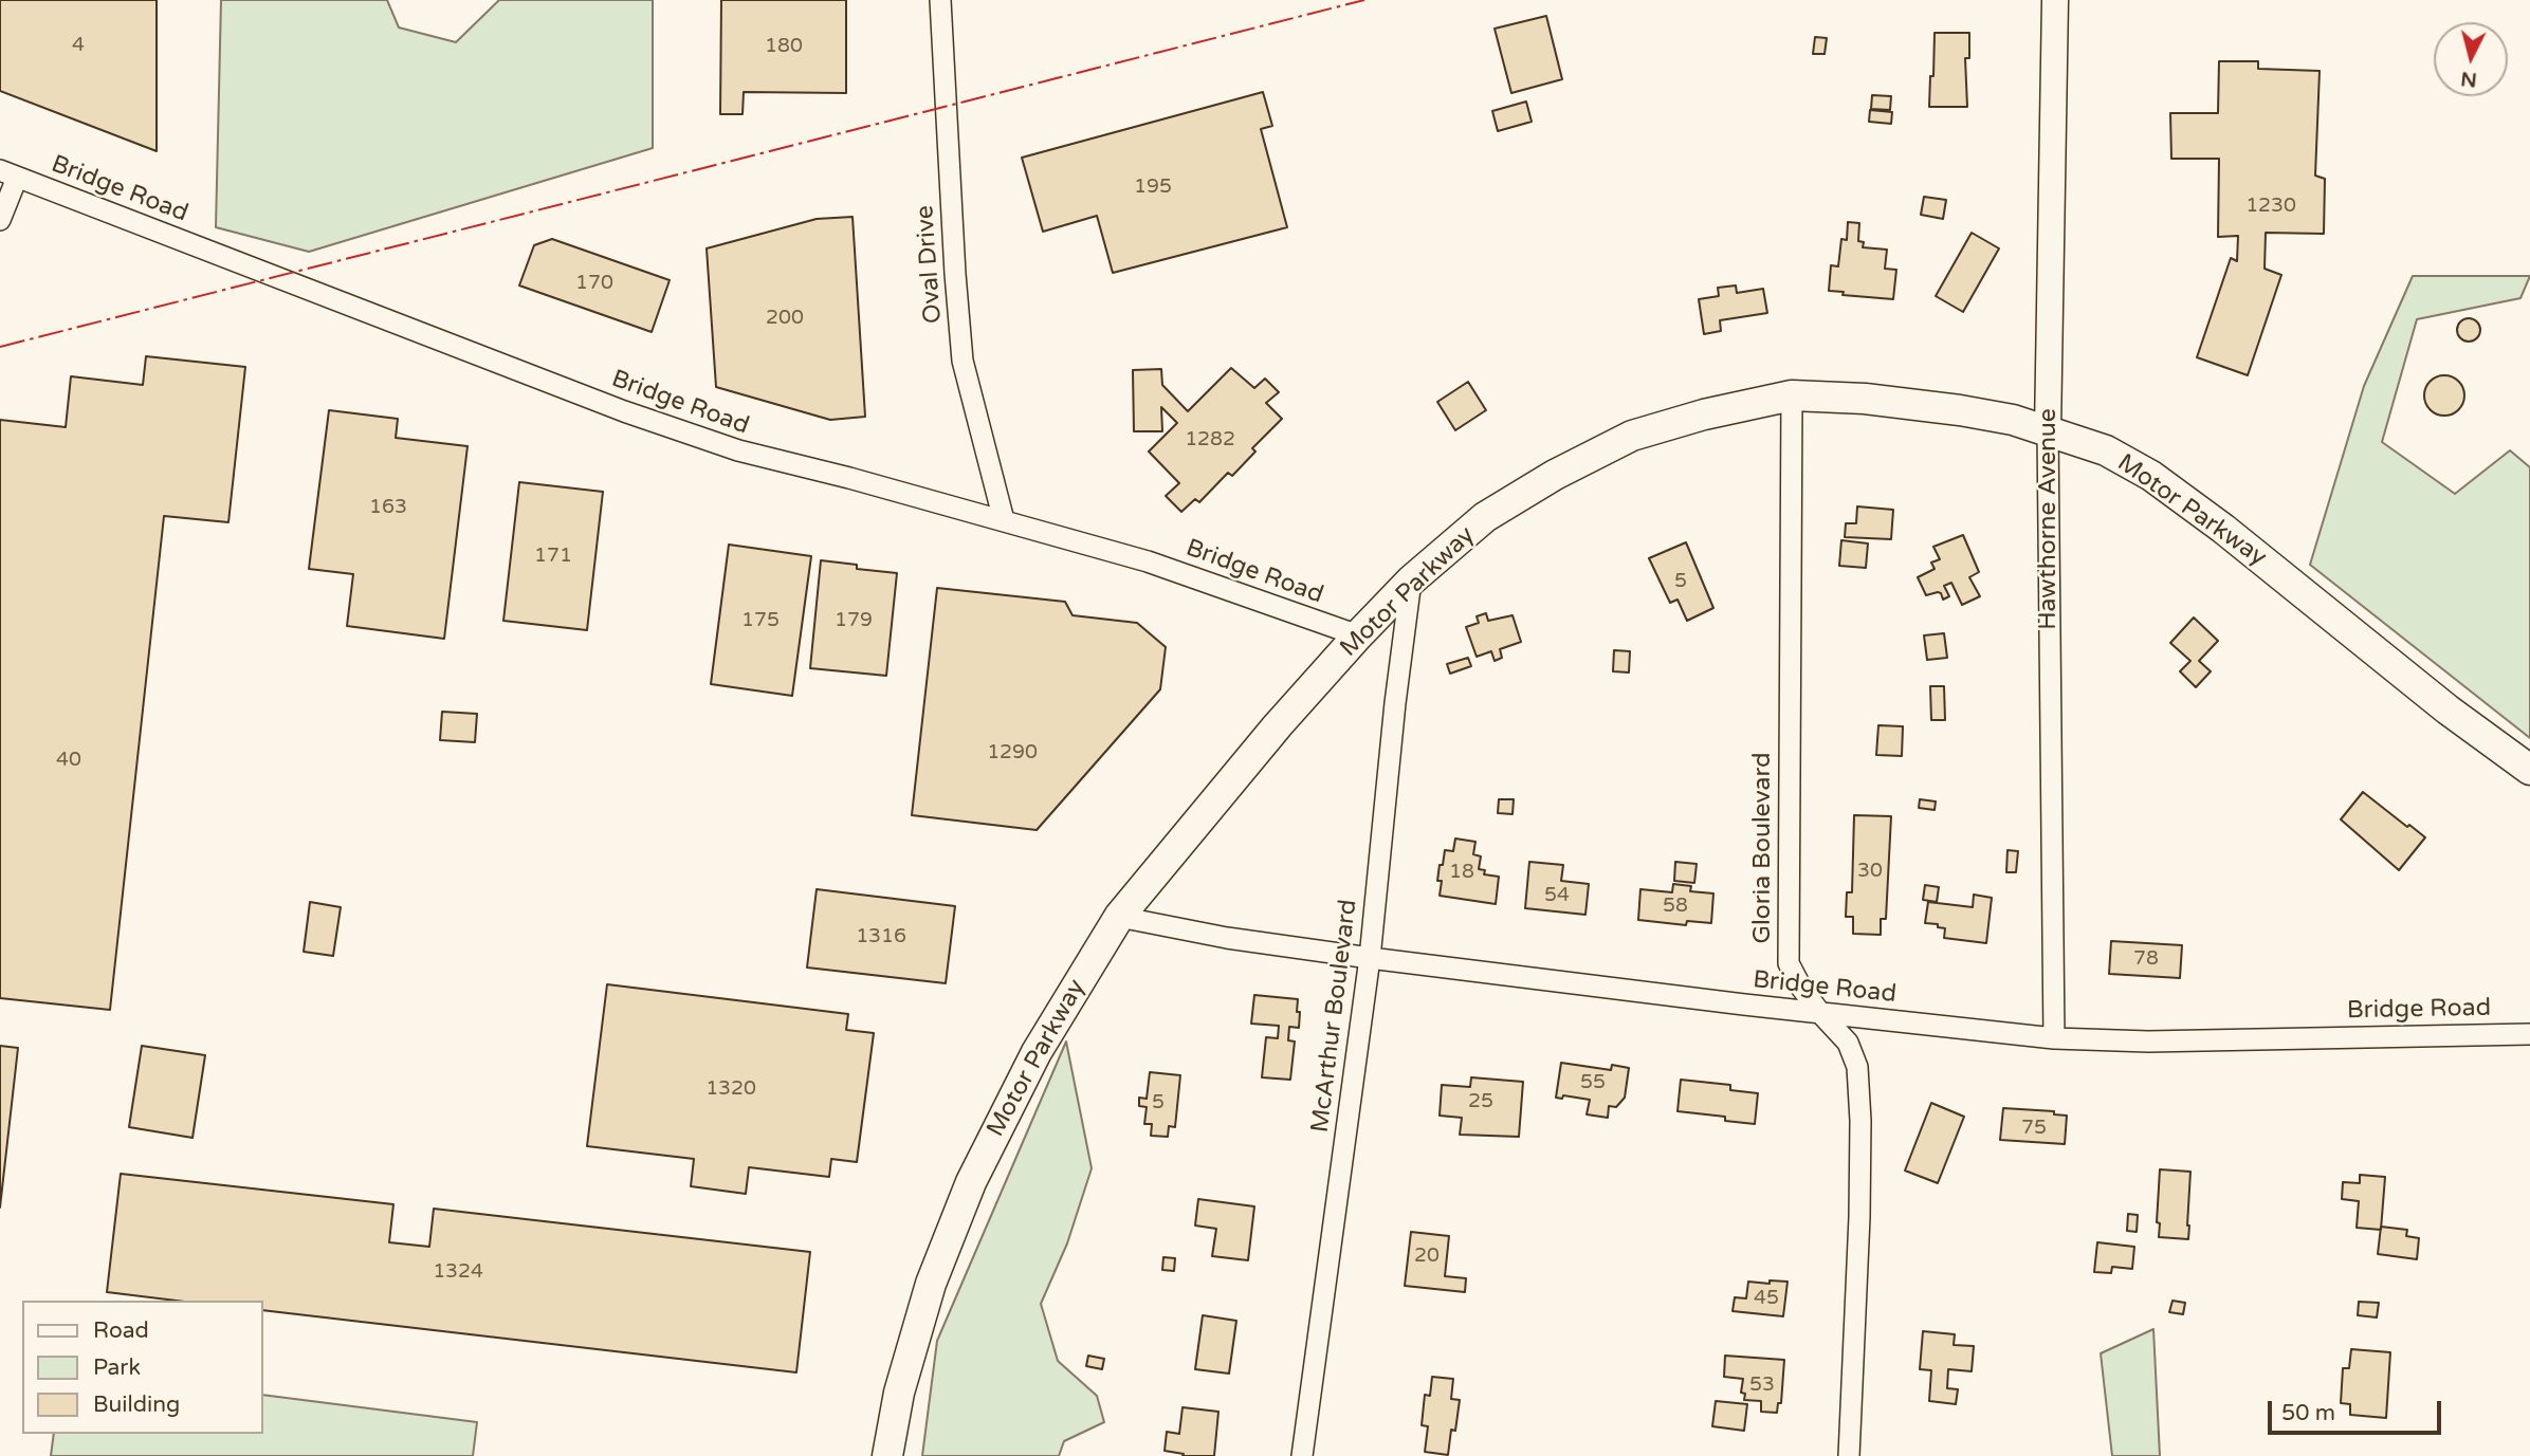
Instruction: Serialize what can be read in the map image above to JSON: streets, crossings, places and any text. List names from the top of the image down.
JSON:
{
  "streets": {
    "main road": ["Motor Parkway"],
    "street": [
      "Bridge Road",
      "Oval Drive",
      "Hawthorne Avenue",
      "Gloria Boulevard",
      "McArthur Boulevard"
    ]
  },
  "crossings": [
    ["Bridge Road", "Oval Drive"],
    ["Bridge Road", "Motor Parkway"],
    ["Bridge Road", "Hawthorne Avenue"],
    ["Bridge Road", "Gloria Boulevard"],
    ["Bridge Road", "McArthur Boulevard"],
    ["Motor Parkway", "Hawthorne Avenue"],
    ["Motor Parkway", "Gloria Boulevard"],
    ["Motor Parkway", "McArthur Boulevard"]
  ],
  "house_numbers": [
    "4",
    "180",
    "195",
    "1230",
    "170",
    "200",
    "1282",
    "163",
    "171",
    "5",
    "175",
    "179",
    "1290",
    "40",
    "30",
    "18",
    "54",
    "58",
    "1316",
    "78",
    "55",
    "1320",
    "25",
    "5",
    "75",
    "20",
    "1324",
    "45",
    "53"
  ],
  "legend": ["Road", "Park", "Building"],
  "scale_bar": "50 m",
  "north": "bottom"
}
